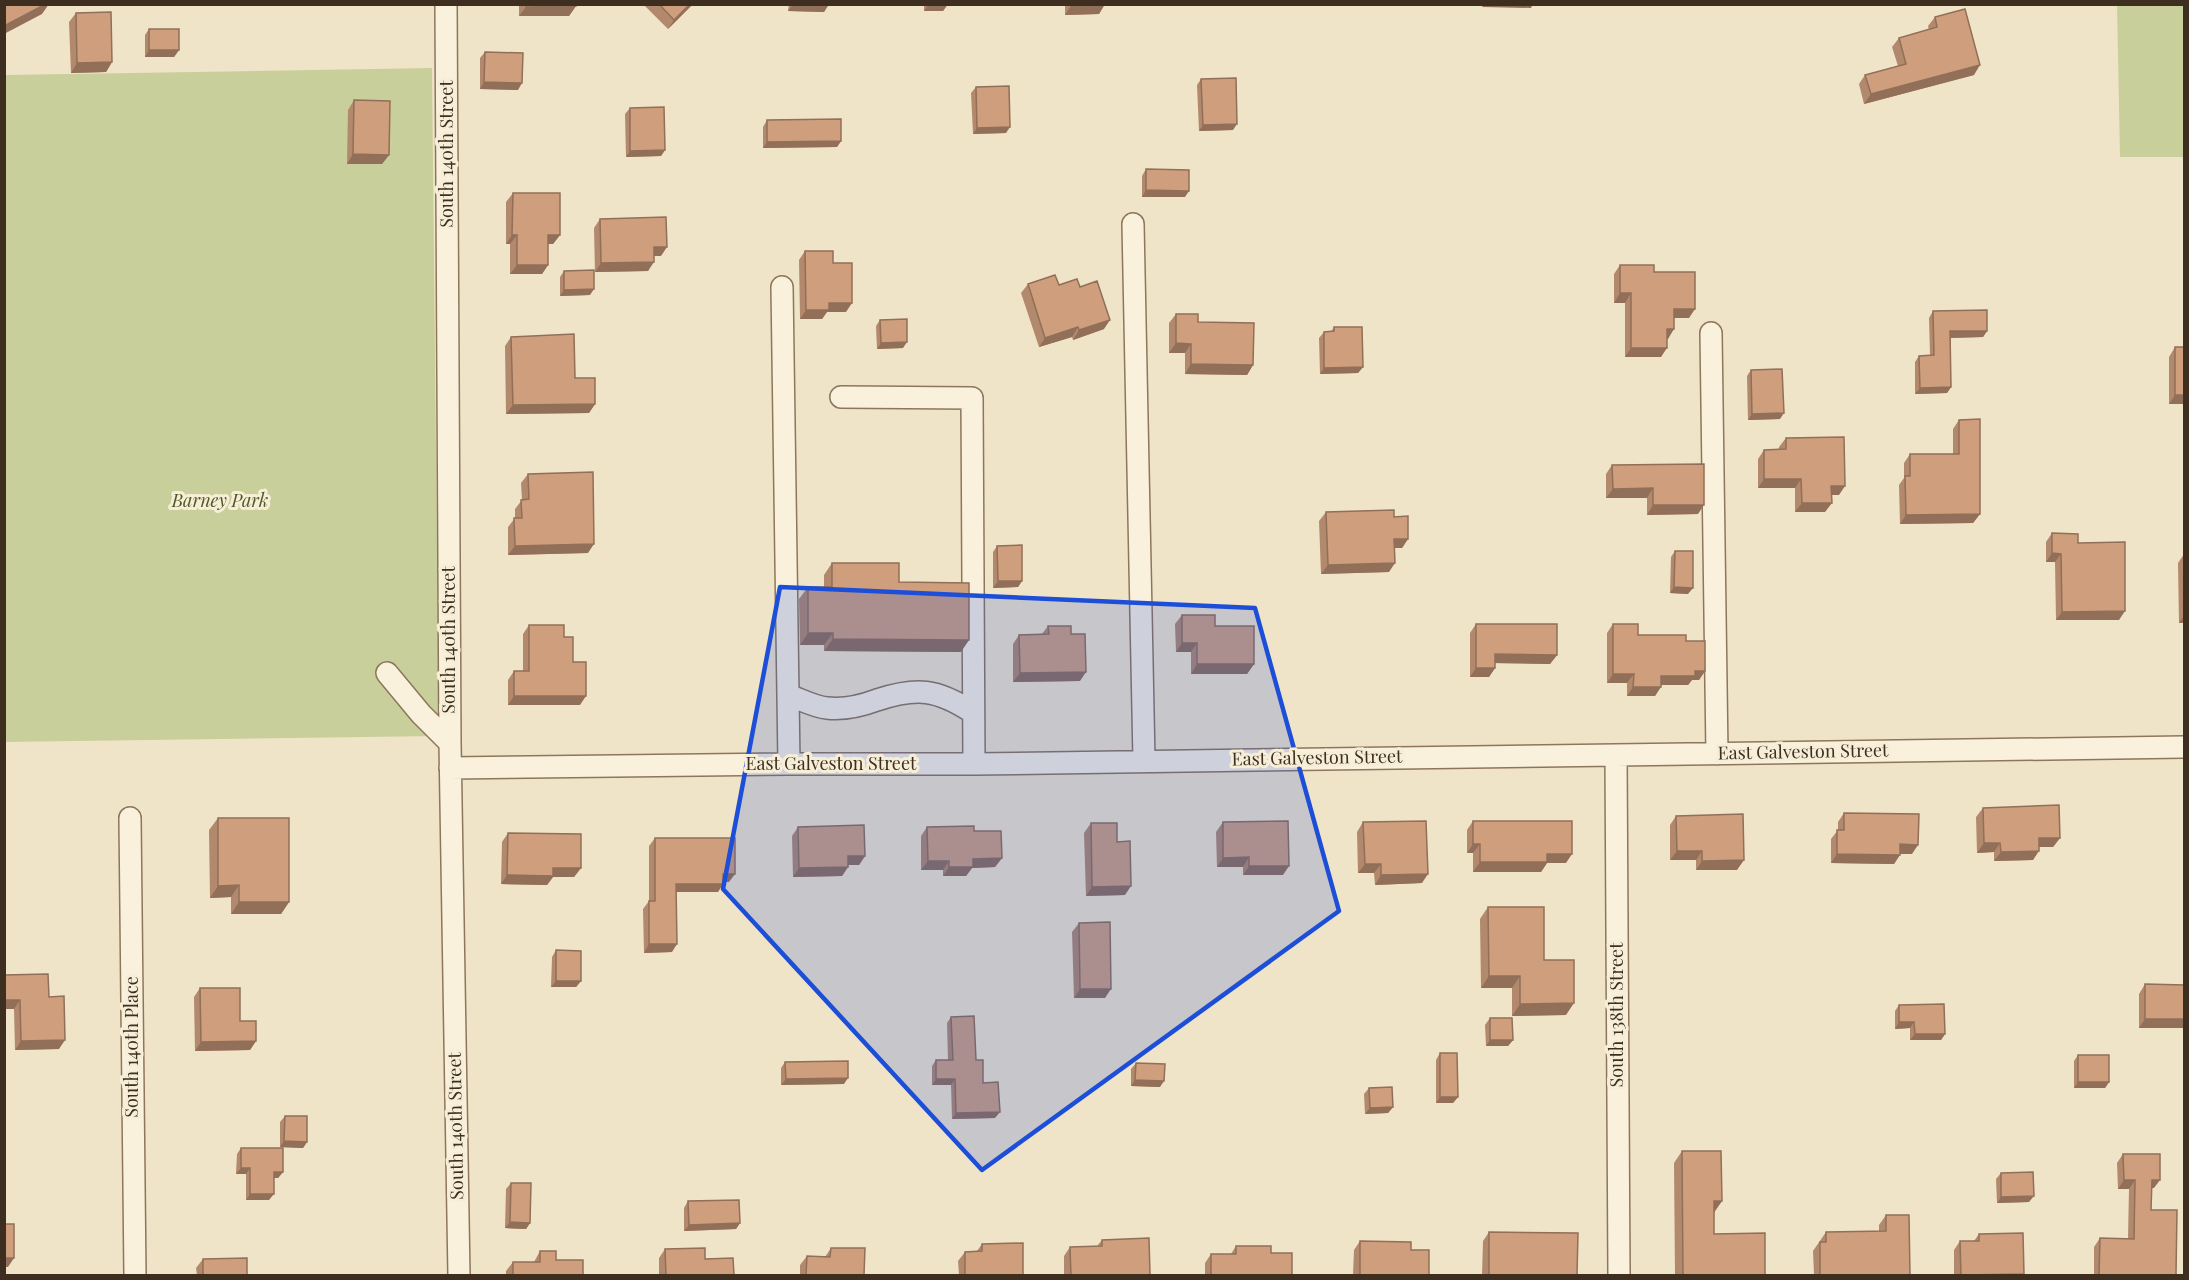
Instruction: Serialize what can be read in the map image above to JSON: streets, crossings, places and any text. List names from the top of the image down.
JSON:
{
  "streets": {
    "street": [
      "South 140th Street",
      "East Galveston Street",
      "South 138th Street",
      "South 140th Place"
    ]
  },
  "crossings": [
    ["South 140th Street", "East Galveston Street"],
    ["East Galveston Street", "South 138th Street"]
  ],
  "parks": ["Barney Park"]
}
